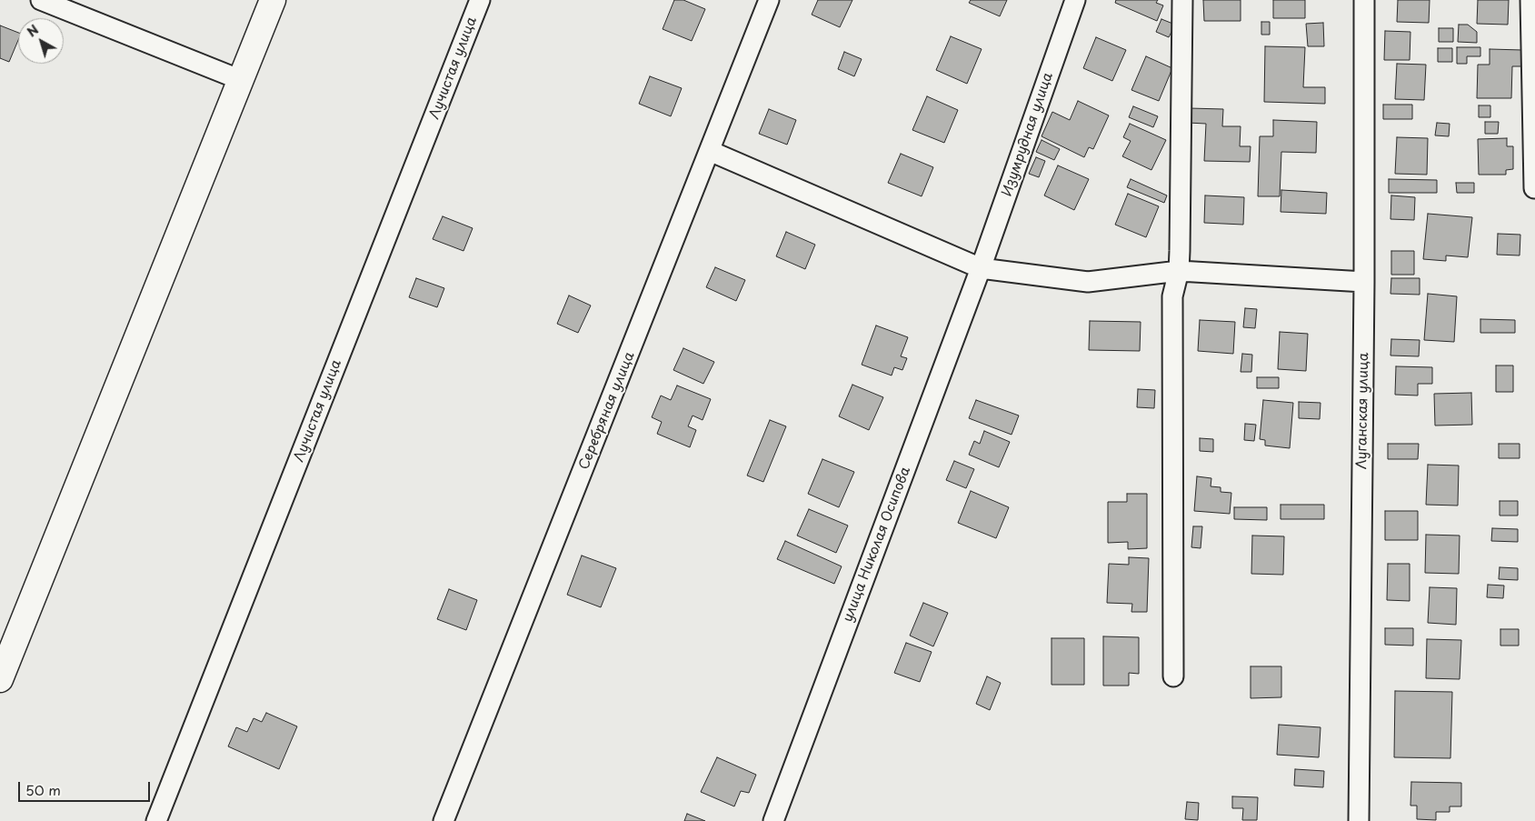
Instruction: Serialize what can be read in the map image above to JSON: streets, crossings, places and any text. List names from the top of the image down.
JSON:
{
  "streets": {
    "street": [
      "Лучистая улица",
      "Изумрудная улица",
      "Серебряная улица",
      "Луганская улица",
      "улица Николая Осипова"
    ]
  },
  "crossings": [
    ["Изумрудная улица", "улица Николая Осипова"]
  ],
  "scale_bar": "50 m",
  "north": "top left"
}
